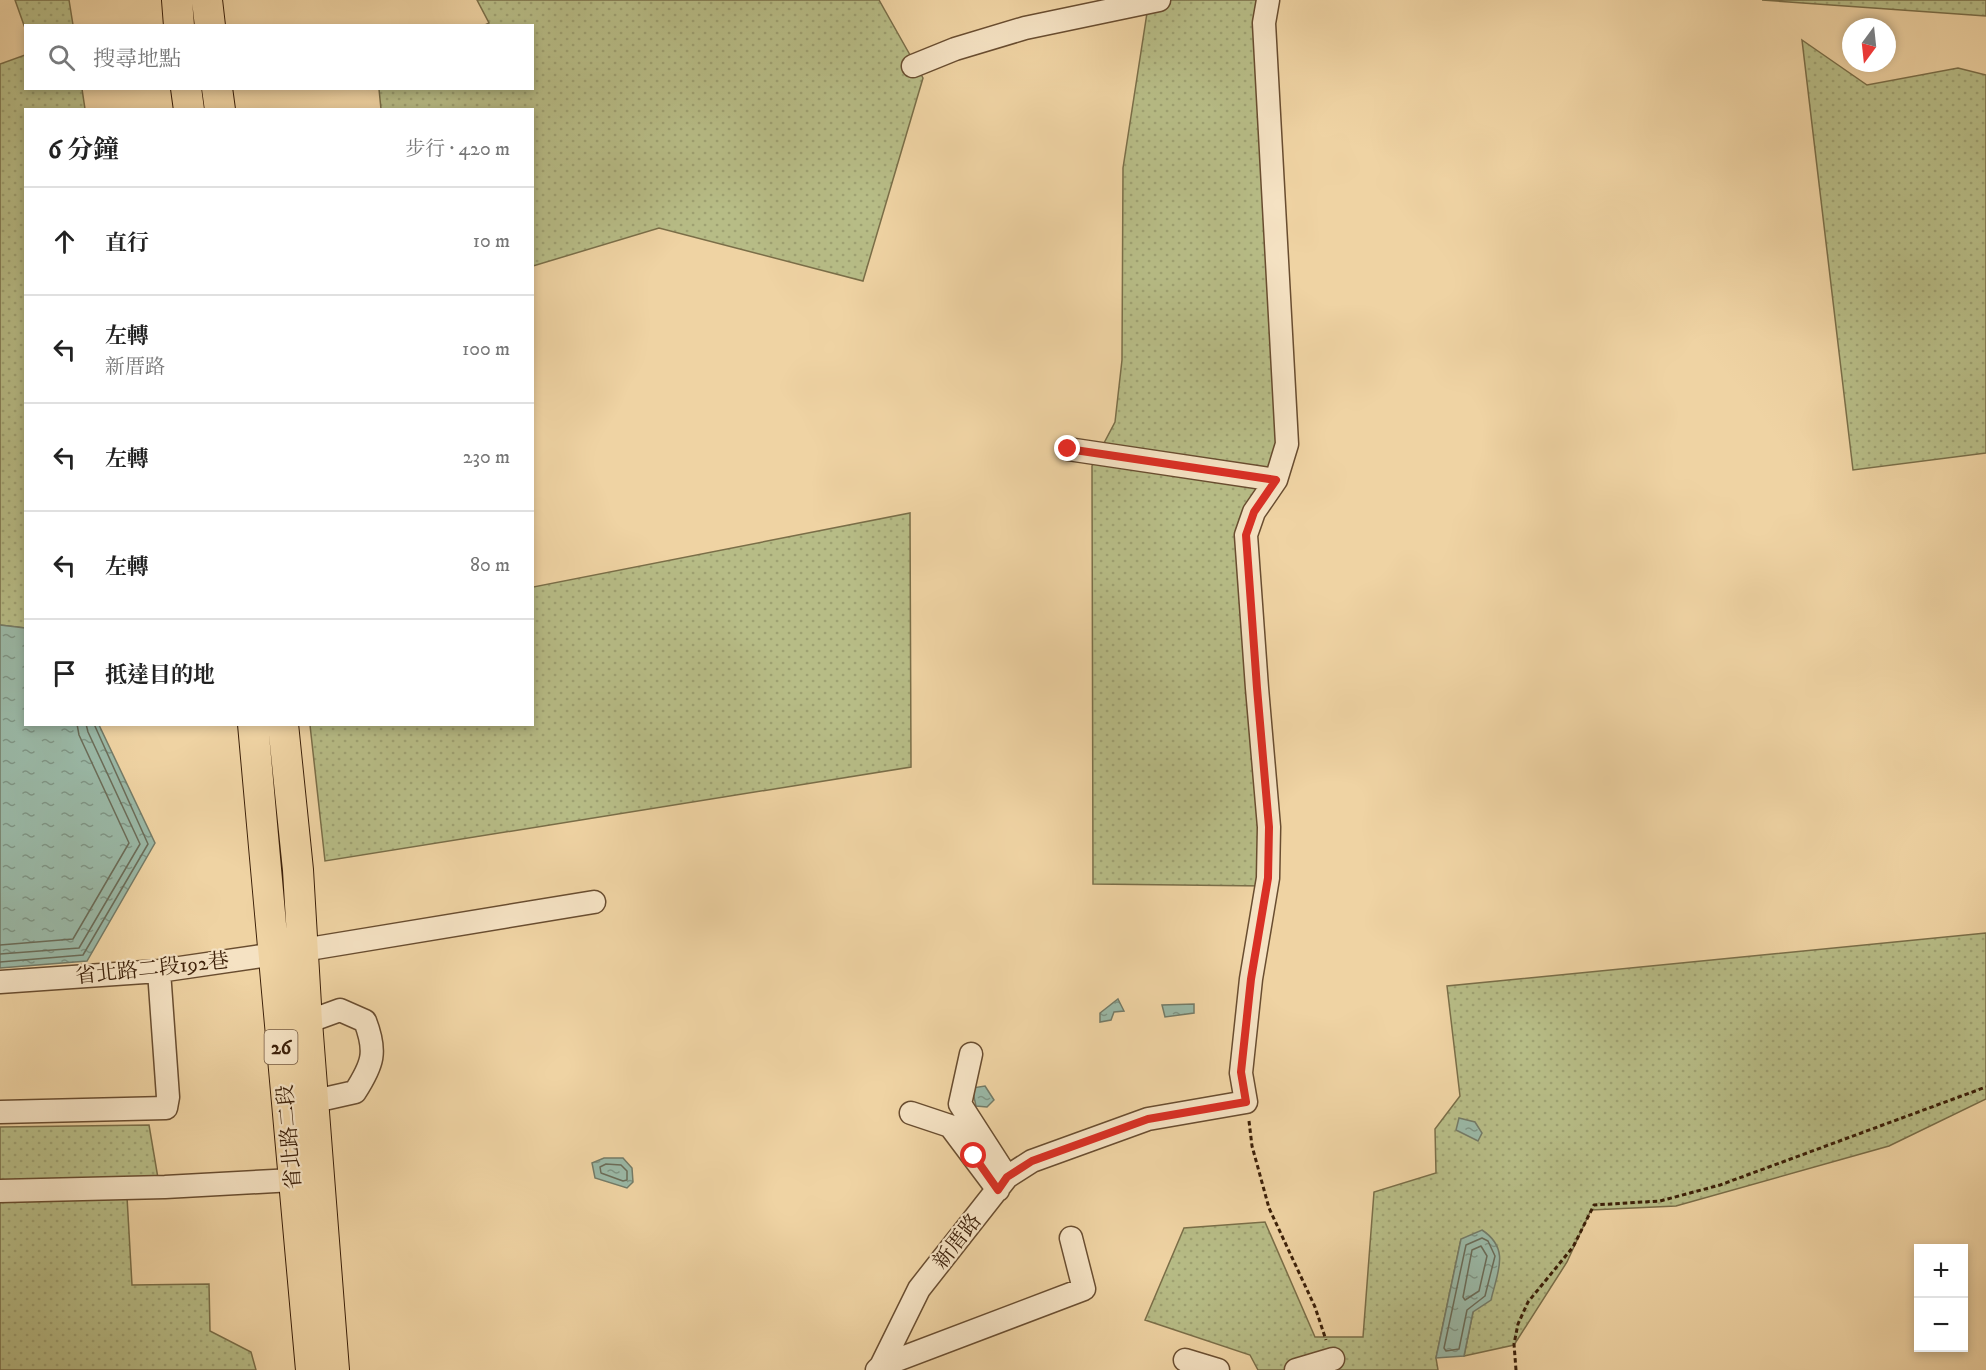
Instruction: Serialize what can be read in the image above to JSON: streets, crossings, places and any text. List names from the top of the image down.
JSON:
{
  "streets": {
    "main road": ["26", "省北路二段"],
    "street": ["省北路二段192巷", "新厝路"]
  },
  "crossings": [
    ["省北路二段192巷", "省北路二段"]
  ],
  "north": "bottom",
  "page": {
    "search": "搜尋地點",
    "heading": ["6 分鐘", "步行 · 420 m"],
    "list": [
      ["直行", "10 m"],
      ["左轉", "新厝路", "100 m"],
      ["左轉", "230 m"],
      ["左轉", "80 m"],
      "抵達目的地"
    ],
    "map_buttons": ["+", "−"]
  }
}
